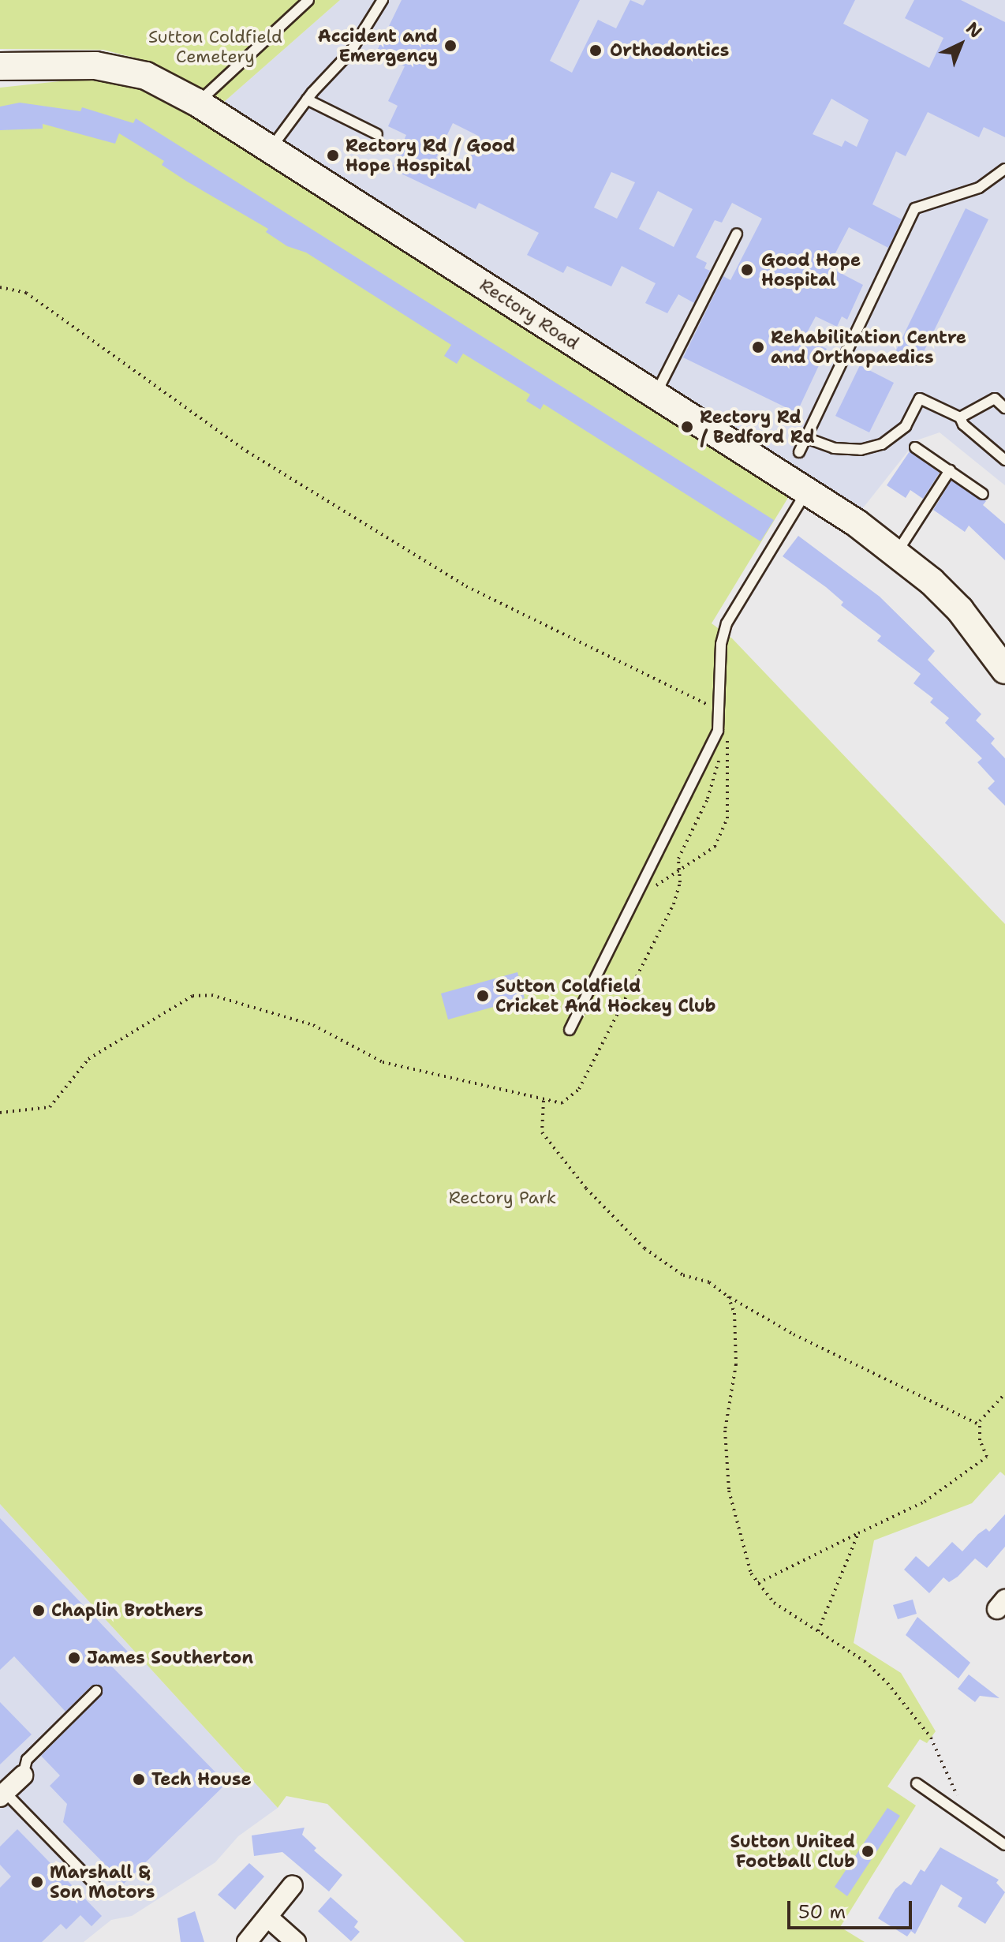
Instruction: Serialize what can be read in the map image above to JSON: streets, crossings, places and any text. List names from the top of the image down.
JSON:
{
  "streets": {
    "street": ["Rectory Road"]
  },
  "parks": ["Sutton Coldfield Cemetery", "Rectory Park"],
  "places": [
    "Accident and Emergency",
    "Orthodontics",
    "Rectory Rd / Good Hope Hospital",
    "Good Hope Hospital",
    "Rehabilitation Centre and Orthopaedics",
    "Rectory Rd / Bedford Rd",
    "Sutton Coldfield Cricket And Hockey Club",
    "Chaplin Brothers",
    "James Southerton",
    "Tech House",
    "Sutton United Football Club",
    "Marshall & Son Motors"
  ],
  "scale_bar": "50 m",
  "north": "top right"
}
